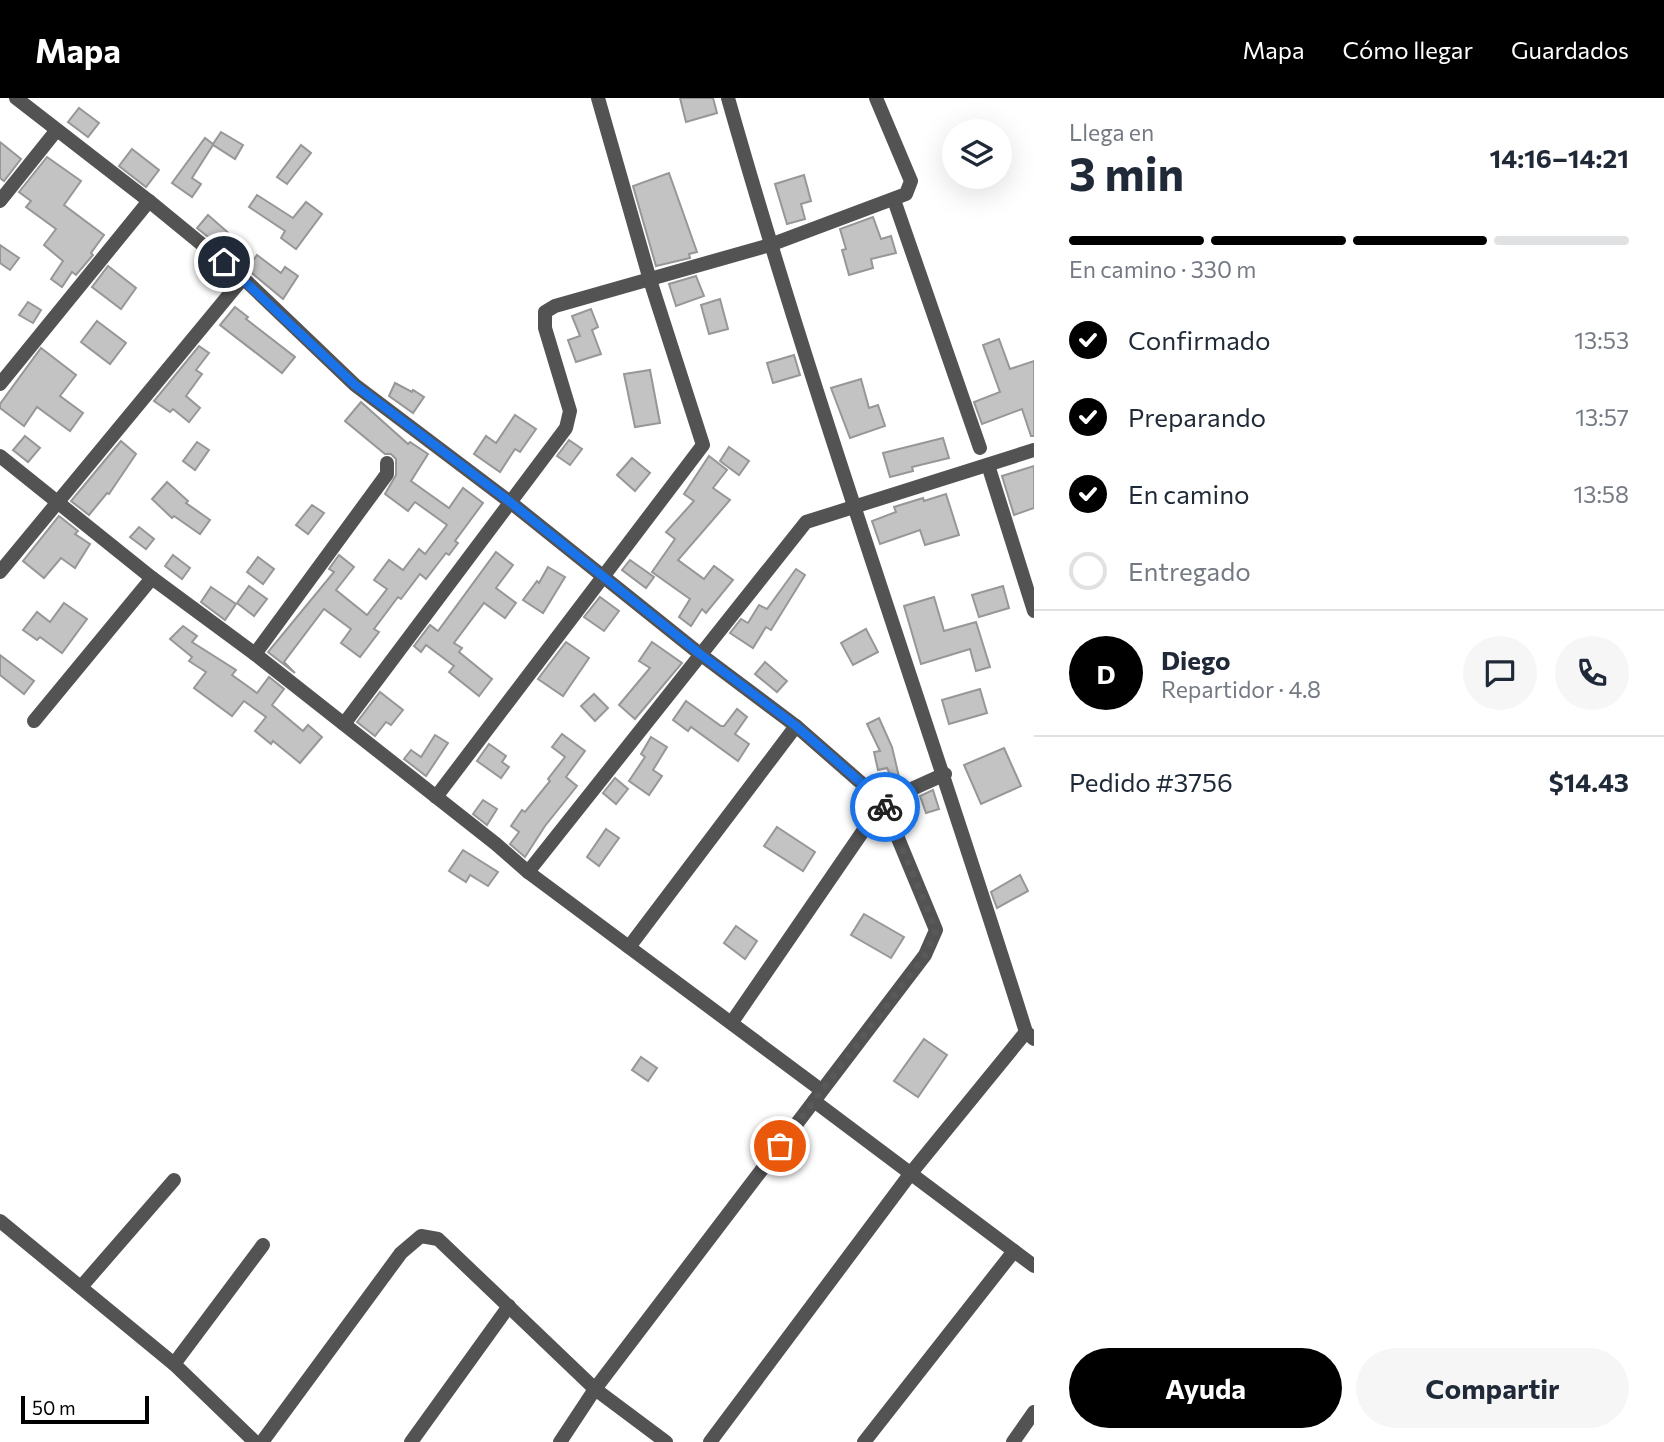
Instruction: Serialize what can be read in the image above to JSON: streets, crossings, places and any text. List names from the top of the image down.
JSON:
{
  "scale_bar": "50 m",
  "page": {
    "header": "Mapa",
    "nav": ["Mapa", "Cómo llegar", "Guardados"],
    "heading": ["3 min", "Llega en", "14:16–14:21"],
    "panel": [
      "Diego",
      "Repartidor · 4.8",
      "Pedido #3756",
      "$14.43"
    ],
    "bar": "En camino · 330 m",
    "list": [
      ["Confirmado", "13:53"],
      ["Preparando", "13:57"],
      ["En camino", "13:58"],
      "Entregado"
    ],
    "round": "D",
    "buttons": ["Ayuda", "Compartir"],
    "scale": "50 m"
  }
}
